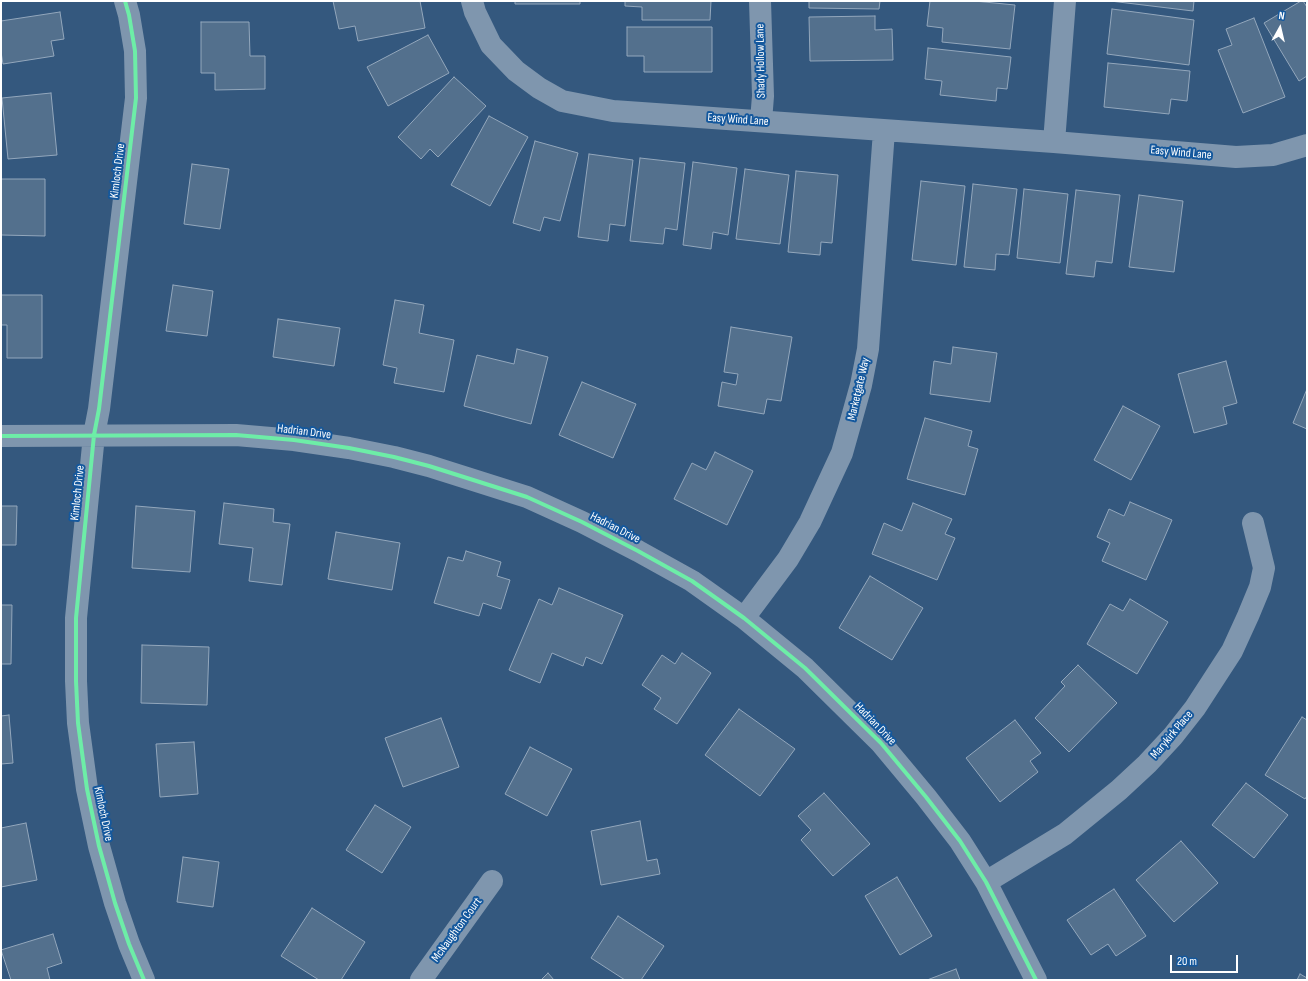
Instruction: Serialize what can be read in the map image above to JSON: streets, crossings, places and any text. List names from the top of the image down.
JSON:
{
  "streets": {
    "street": [
      "Shady Hollow Lane",
      "Easy Wind Lane",
      "Kimloch Drive",
      "Marketgate Way",
      "Hadrian Drive",
      "Marykirk Place",
      "McNaughton Court"
    ]
  },
  "crossings": [
    ["Shady Hollow Lane", "Easy Wind Lane"],
    ["Easy Wind Lane", "Marketgate Way"],
    ["Kimloch Drive", "Hadrian Drive"],
    ["Marketgate Way", "Hadrian Drive"],
    ["Hadrian Drive", "Marykirk Place"]
  ],
  "scale_bar": "20 m",
  "north": "top"
}
